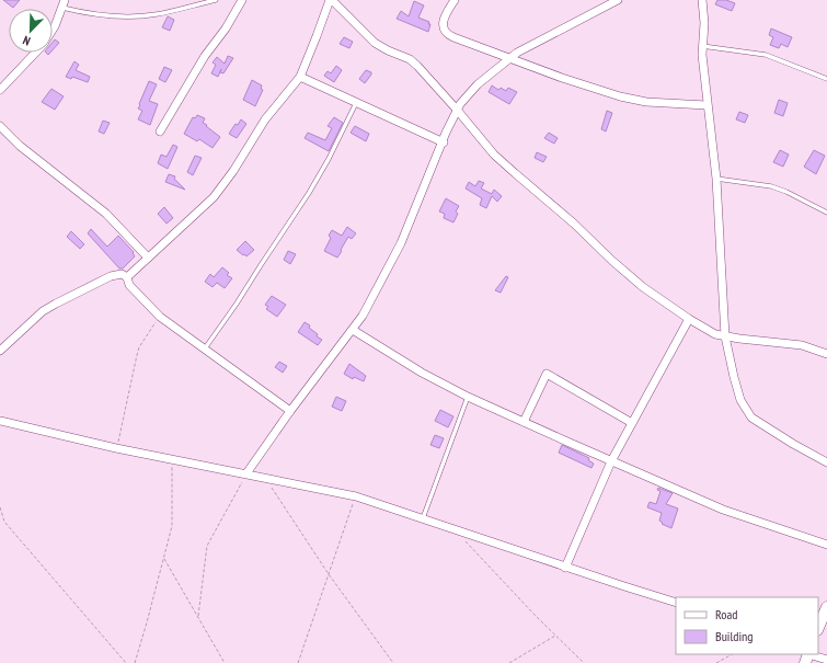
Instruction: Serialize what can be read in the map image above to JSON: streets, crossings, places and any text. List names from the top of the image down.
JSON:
{
  "legend": ["Road", "Building"],
  "north": "bottom left"
}
